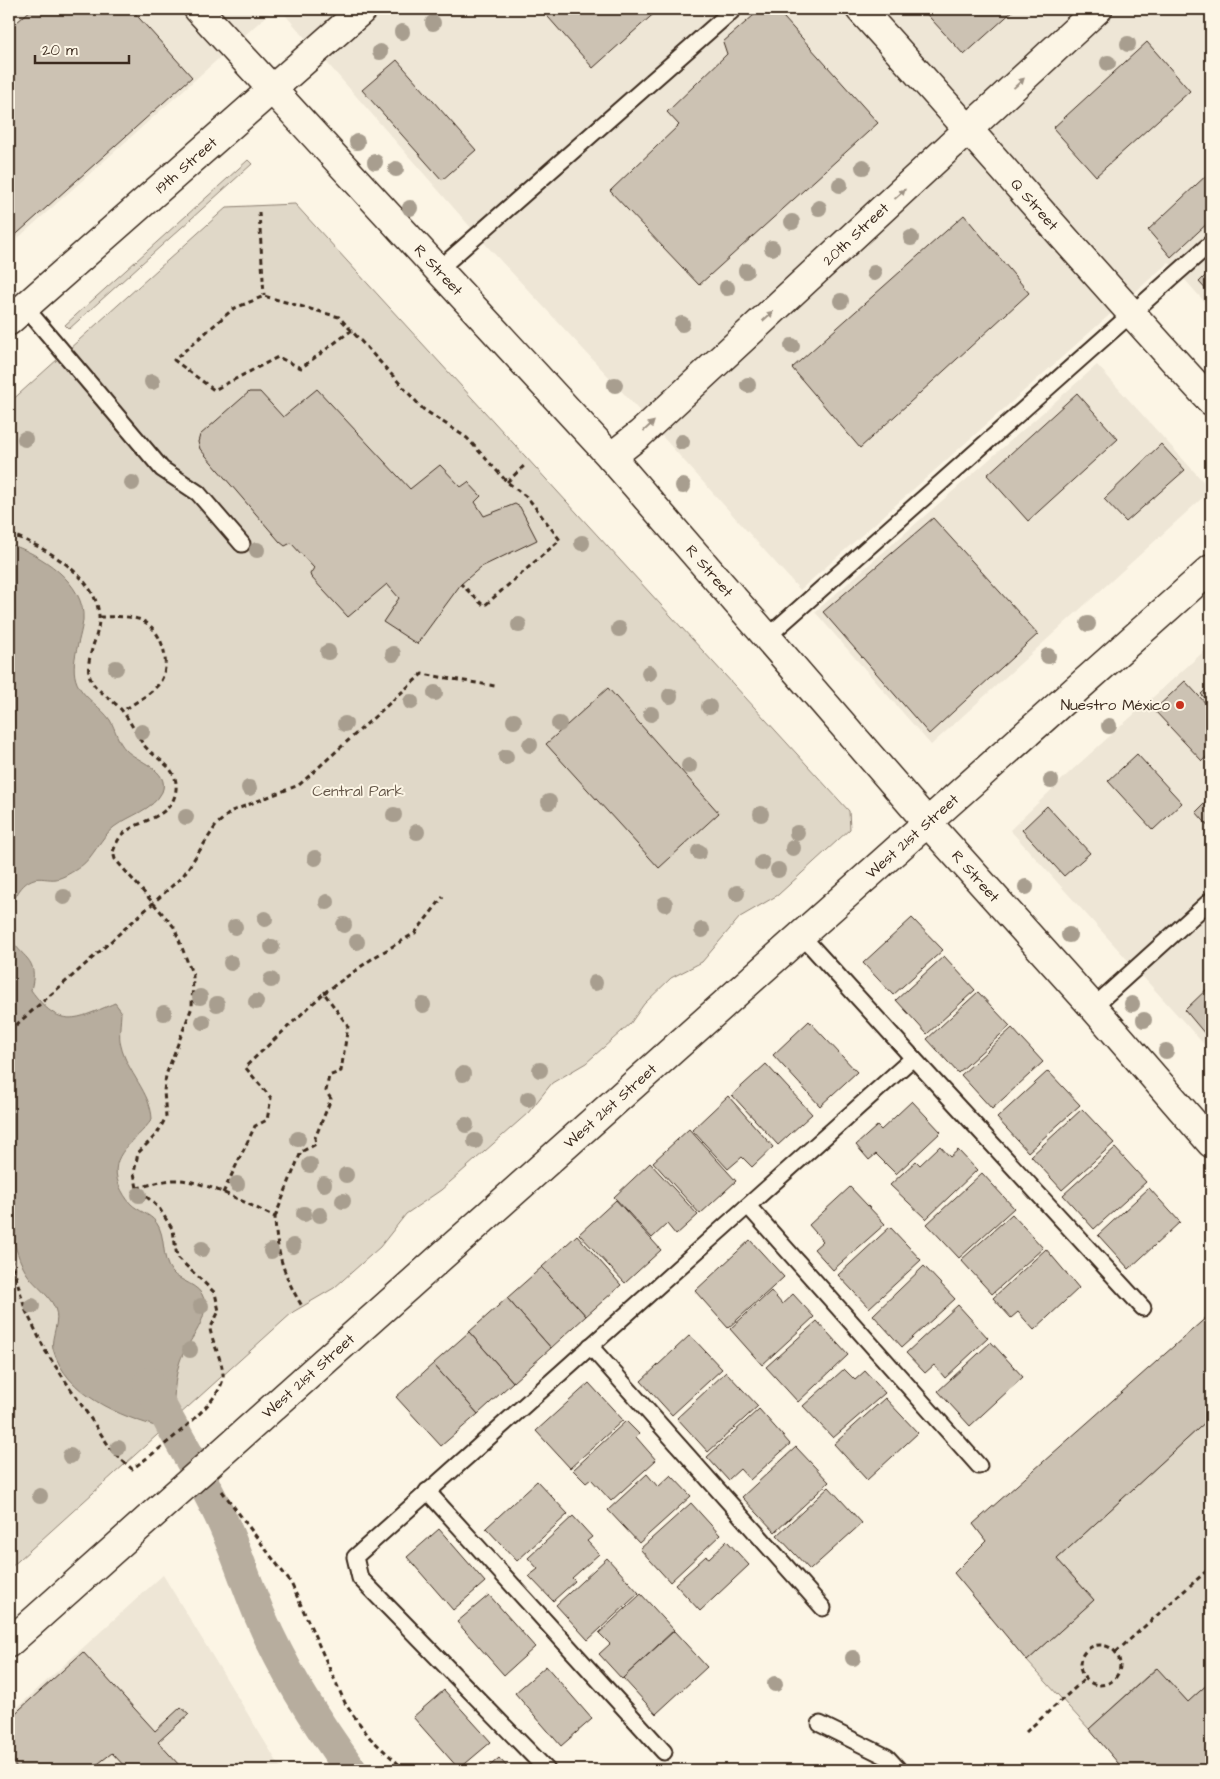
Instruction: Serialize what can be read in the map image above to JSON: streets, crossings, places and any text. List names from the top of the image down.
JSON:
{
  "streets": {
    "street": [
      "19th Street",
      "Q Street",
      "20th Street",
      "R Street",
      "West 21st Street"
    ]
  },
  "crossings": [
    ["19th Street", "R Street"],
    ["Q Street", "20th Street"],
    ["20th Street", "R Street"],
    ["R Street", "West 21st Street"]
  ],
  "one_way": ["20th Street"],
  "parks": ["Central Park"],
  "places": ["Nuestro México"],
  "scale_bar": "20 m"
}
